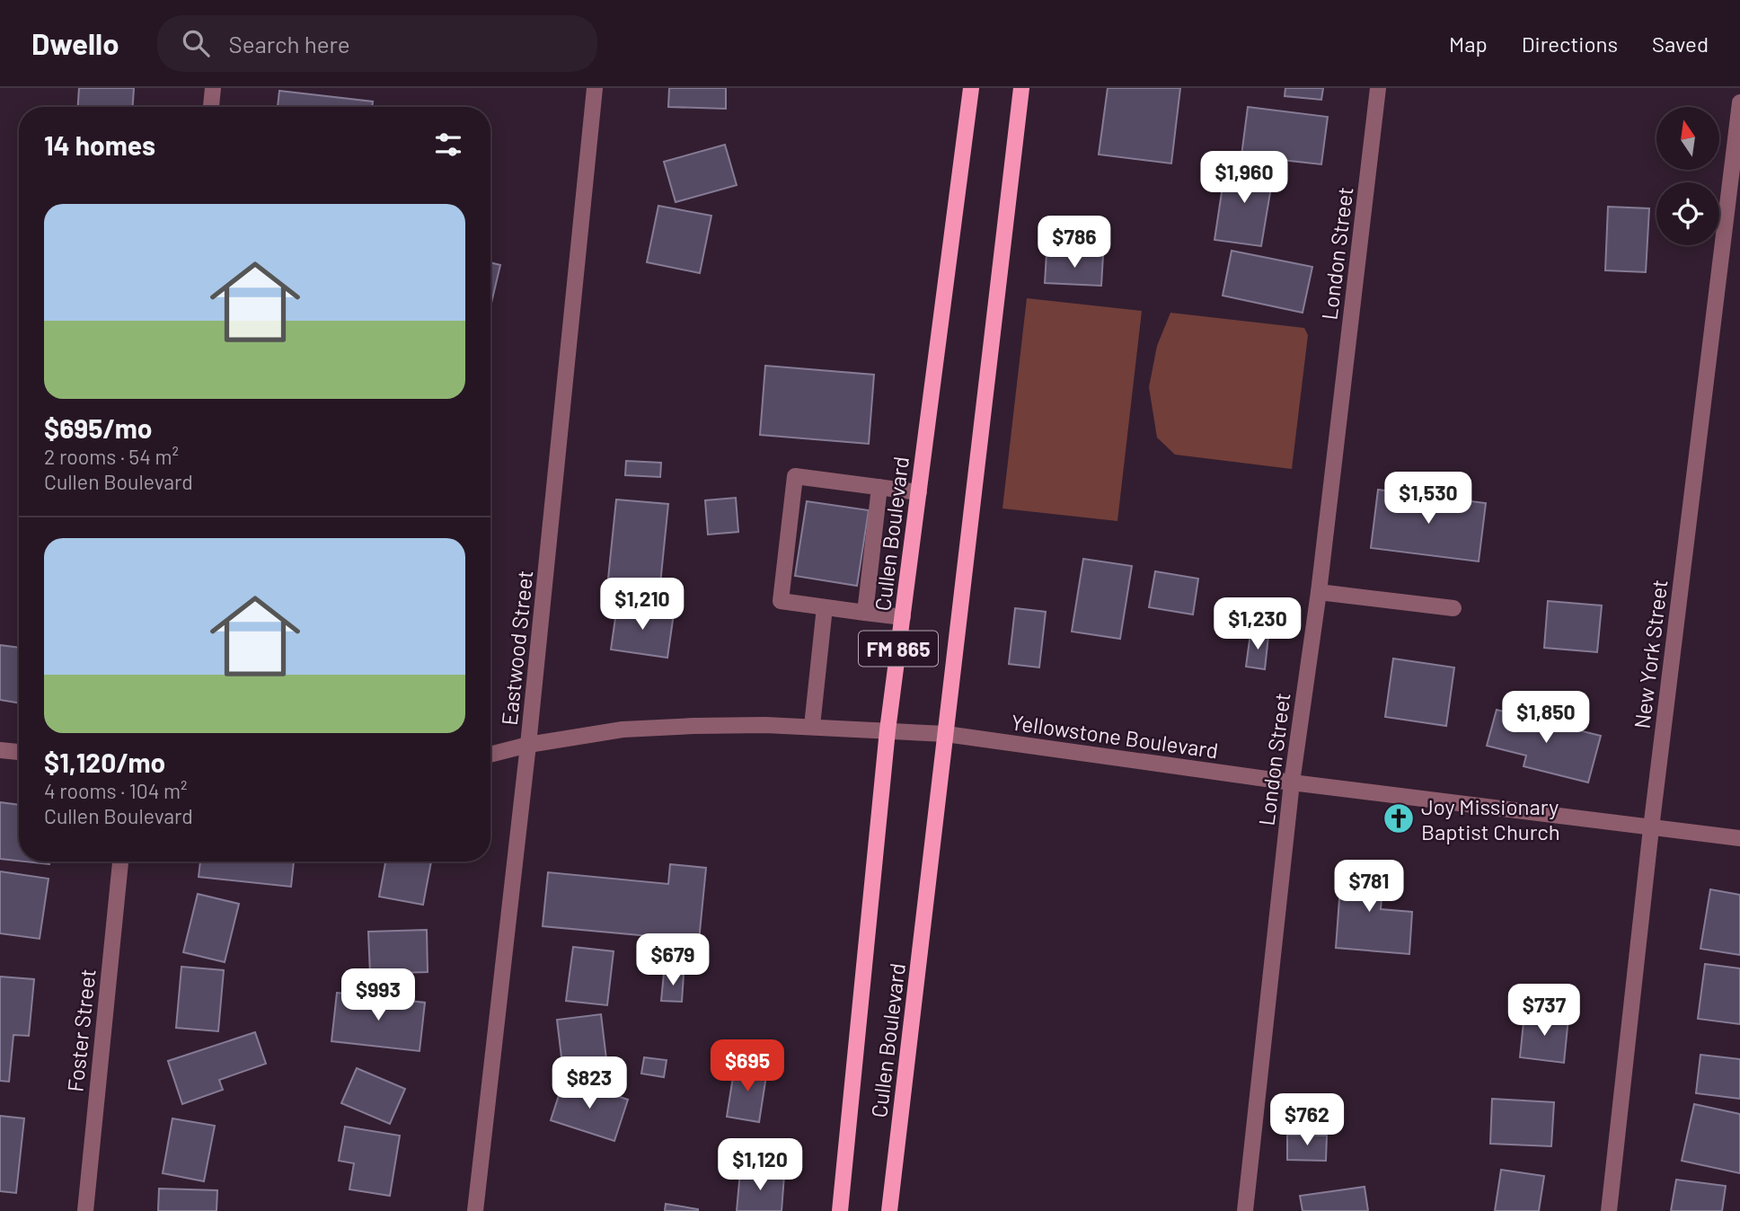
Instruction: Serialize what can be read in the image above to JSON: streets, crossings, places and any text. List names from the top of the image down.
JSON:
{
  "streets": {
    "main road": ["Cullen Boulevard", "FM 865"],
    "street": [
      "London Street",
      "Eastwood Street",
      "New York Street",
      "Yellowstone Boulevard",
      "Foster Street"
    ]
  },
  "crossings": [
    ["London Street", "Yellowstone Boulevard"],
    ["Cullen Boulevard", "Yellowstone Boulevard"],
    ["Eastwood Street", "Yellowstone Boulevard"],
    ["New York Street", "Yellowstone Boulevard"]
  ],
  "places": {
    "church": ["Joy Missionary Baptist Church"]
  },
  "north": "top",
  "page": {
    "header": "Dwello",
    "search": "Search here",
    "nav": ["Map", "Directions", "Saved"],
    "heading": "14 homes",
    "price": [
      "$1,960",
      "$786",
      "$1,530",
      "$1,210",
      "$1,230",
      "$1,850",
      "$781",
      "$679",
      "$993",
      "$737",
      "$695",
      "$823",
      "$762",
      "$1,120"
    ],
    "list": [
      {
        "name": "$695/mo",
        "note": "2 rooms · 54 m² · Cullen Boulevard"
      },
      {
        "name": "$1,120/mo",
        "note": "4 rooms · 104 m² · Cullen Boulevard"
      }
    ]
  }
}
